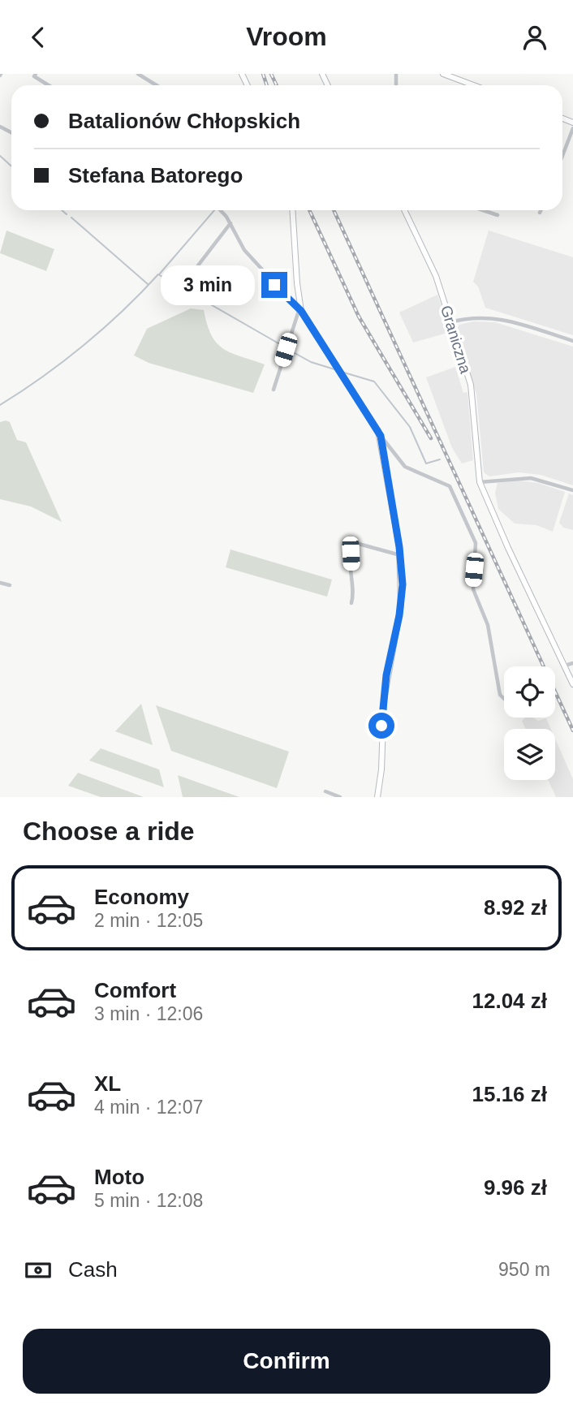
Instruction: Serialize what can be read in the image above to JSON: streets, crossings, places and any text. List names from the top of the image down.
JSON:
{
  "streets": {
    "street": ["Graniczna"]
  },
  "page": {
    "header": "Vroom",
    "banner": ["Batalionów Chłopskich", "Stefana Batorego"],
    "bubble": "3 min",
    "heading": "Choose a ride",
    "list": [
      {
        "name": "Economy",
        "note": "2 min · 12:05",
        "value": "8.92 zł"
      },
      {
        "name": "Comfort",
        "note": "3 min · 12:06",
        "value": "12.04 zł"
      },
      {
        "name": "XL",
        "note": "4 min · 12:07",
        "value": "15.16 zł"
      },
      {
        "name": "Moto",
        "note": "5 min · 12:08",
        "value": "9.96 zł"
      }
    ],
    "pay": ["Cash", "950 m"],
    "buttons": "Confirm"
  }
}
